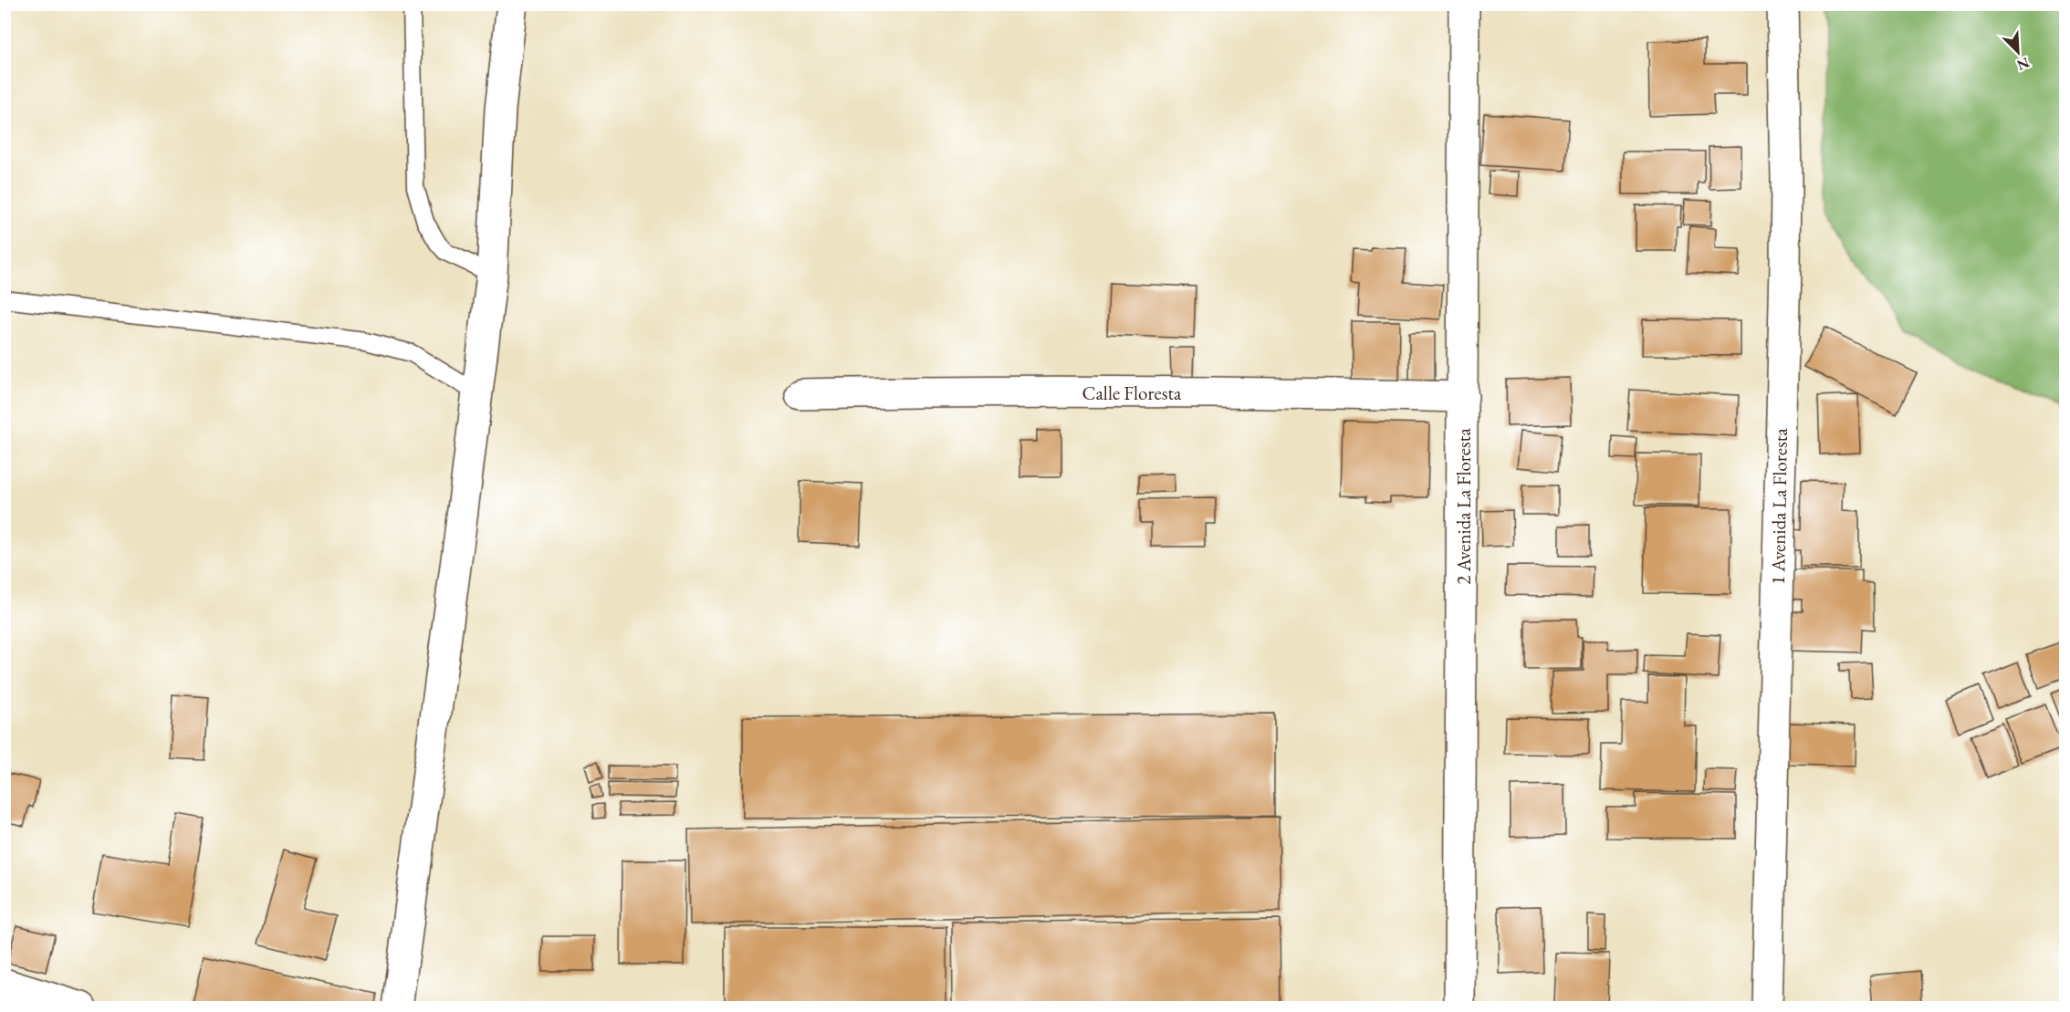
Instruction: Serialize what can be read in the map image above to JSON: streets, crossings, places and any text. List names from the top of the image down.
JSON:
{
  "streets": {
    "street": ["Calle Floresta", "2 Avenida La Floresta", "1 Avenida La Floresta"]
  },
  "crossings": [
    ["Calle Floresta", "2 Avenida La Floresta"]
  ],
  "north": "bottom right"
}
